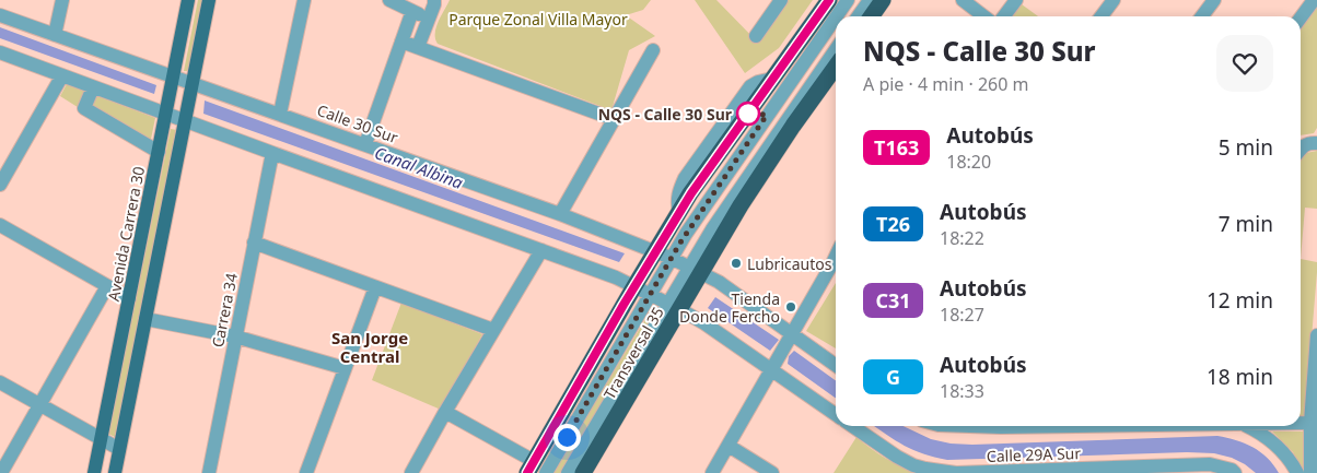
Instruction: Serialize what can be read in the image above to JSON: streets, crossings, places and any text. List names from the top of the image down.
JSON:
{
  "streets": {
    "highway": ["Transversal 35"],
    "main road": ["Avenida Carrera 30"],
    "street": ["Calle 30 Sur", "Carrera 34", "Calle 29A Sur"]
  },
  "crossings": [
    ["Calle 30 Sur", "Avenida Carrera 30"],
    ["Calle 30 Sur", "Transversal 35"]
  ],
  "districts": ["San Jorge Central"],
  "water": ["Canal Albina"],
  "parks": ["Parque Zonal Villa Mayor"],
  "places": ["NQS - Calle 30 Sur", "Lubricautos", "Tienda Donde Fercho"],
  "lines": ["bus line T163"],
  "page": {
    "heading": ["NQS - Calle 30 Sur", "A pie · 4 min · 260 m"],
    "list": [
      {
        "mark": "T163",
        "name": "Autobús",
        "note": "18:20",
        "value": "5 min"
      },
      {
        "mark": "T26",
        "name": "Autobús",
        "note": "18:22",
        "value": "7 min"
      },
      {
        "mark": "C31",
        "name": "Autobús",
        "note": "18:27",
        "value": "12 min"
      },
      {
        "mark": "G",
        "name": "Autobús",
        "note": "18:33",
        "value": "18 min"
      }
    ]
  }
}
